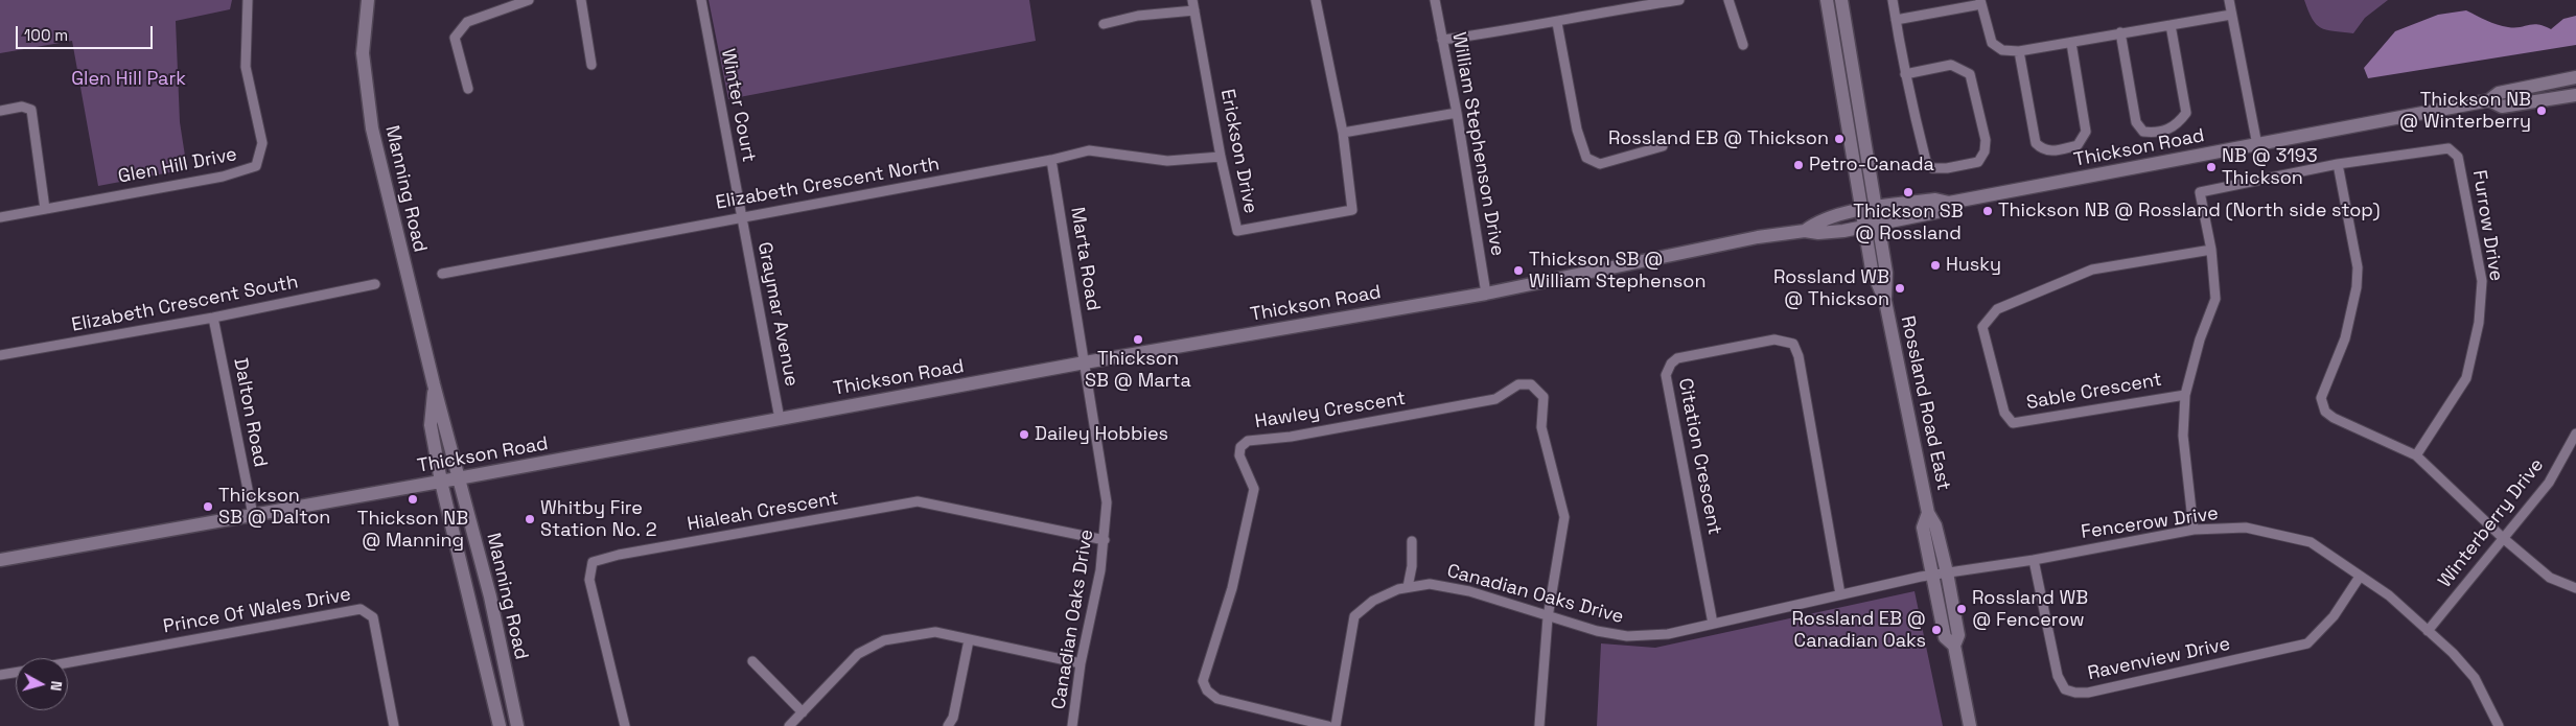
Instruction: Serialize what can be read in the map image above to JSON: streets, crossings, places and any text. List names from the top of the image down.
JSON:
{
  "streets": {
    "main road": ["Thickson Road", "Manning Road", "Rossland Road East"],
    "street": [
      "Winter Court",
      "William Stephenson Drive",
      "Erickson Drive",
      "Glen Hill Drive",
      "Elizabeth Crescent North",
      "Furrow Drive",
      "Marta Road",
      "Elizabeth Crescent South",
      "Graymar Avenue",
      "Sable Crescent",
      "Hawley Crescent",
      "Dalton Road",
      "Citation Crescent",
      "Hialeah Crescent",
      "Fencerow Drive",
      "Winterberry Drive",
      "Canadian Oaks Drive",
      "Prince Of Wales Drive",
      "Ravenview Drive"
    ]
  },
  "crossings": [
    ["Winter Court", "Elizabeth Crescent North"],
    ["Winter Court", "Graymar Avenue"],
    ["William Stephenson Drive", "Thickson Road"],
    ["Thickson Road", "Manning Road"],
    ["Thickson Road", "Marta Road"],
    ["Thickson Road", "Graymar Avenue"],
    ["Thickson Road", "Rossland Road East"],
    ["Thickson Road", "Dalton Road"],
    ["Thickson Road", "Canadian Oaks Drive"],
    ["Erickson Drive", "Elizabeth Crescent North"],
    ["Elizabeth Crescent North", "Marta Road"],
    ["Elizabeth Crescent North", "Graymar Avenue"],
    ["Furrow Drive", "Sable Crescent"],
    ["Furrow Drive", "Fencerow Drive"],
    ["Marta Road", "Canadian Oaks Drive"],
    ["Elizabeth Crescent South", "Dalton Road"],
    ["Rossland Road East", "Fencerow Drive"],
    ["Rossland Road East", "Canadian Oaks Drive"],
    ["Hawley Crescent", "Canadian Oaks Drive"],
    ["Citation Crescent", "Canadian Oaks Drive"],
    ["Hialeah Crescent", "Canadian Oaks Drive"],
    ["Fencerow Drive", "Winterberry Drive"],
    ["Fencerow Drive", "Canadian Oaks Drive"],
    ["Fencerow Drive", "Ravenview Drive"]
  ],
  "parks": ["Glen Hill Park"],
  "places": [
    "Thickson NB @ Winterberry",
    "Rossland EB @ Thickson",
    "Petro-Canada",
    "NB @ 3193 Thickson",
    "Thickson SB @ Rossland",
    "Thickson NB @ Rossland (North side stop)",
    "Husky",
    "Thickson SB @ William Stephenson",
    "Rossland WB @ Thickson",
    "Thickson SB @ Marta",
    "Dailey Hobbies",
    "Thickson NB @ Manning",
    "Thickson SB @ Dalton",
    "Whitby Fire Station No. 2",
    "Rossland WB @ Fencerow",
    "Rossland EB @ Canadian Oaks"
  ],
  "scale_bar": "100 m",
  "north": "right"
}
